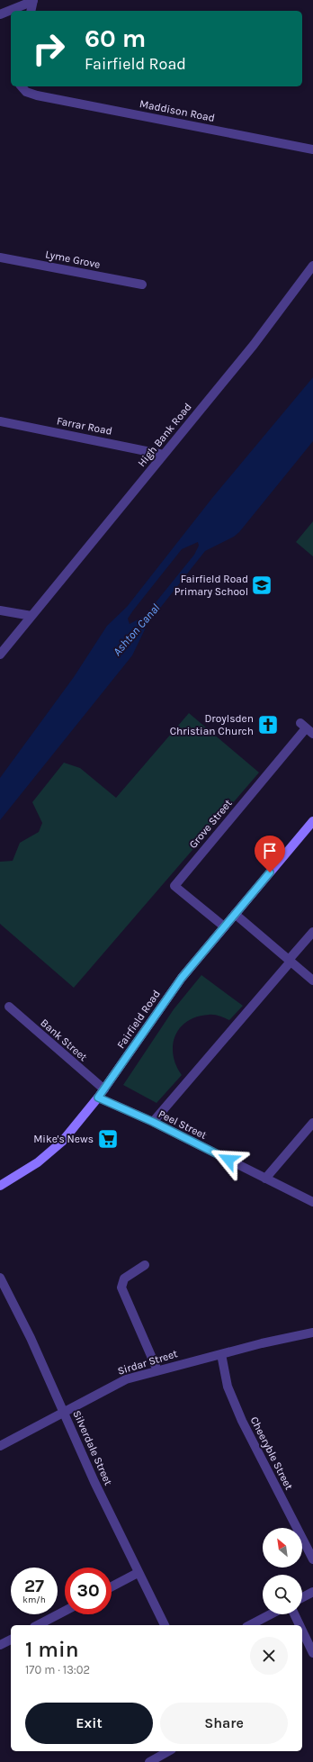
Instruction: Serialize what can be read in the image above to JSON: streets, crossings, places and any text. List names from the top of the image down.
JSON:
{
  "streets": {
    "street": [
      "Maddison Road",
      "Lyme Grove",
      "Farrar Road",
      "High Bank Road",
      "Grove Street",
      "Fairfield Road",
      "Bank Street",
      "Peel Street",
      "Sirdar Street",
      "Silverdale Street",
      "Cheeryble Street"
    ]
  },
  "crossings": [
    ["Farrar Road", "High Bank Road"],
    ["Grove Street", "Fairfield Road"],
    ["Fairfield Road", "Bank Street"],
    ["Fairfield Road", "Peel Street"],
    ["Sirdar Street", "Silverdale Street"],
    ["Sirdar Street", "Cheeryble Street"]
  ],
  "water": ["Ashton Canal"],
  "places": {
    "school or university": ["Fairfield Road Primary School"],
    "church": ["Droylsden Christian Church"],
    "supermarket": ["Mike's News"]
  },
  "north": "top left",
  "page": {
    "turn": ["60 m", "Fairfield Road"],
    "speed": "27 km/h",
    "limit": "30",
    "heading": ["1 min", "170 m · 13:02"],
    "buttons": ["Exit", "Share"]
  }
}
